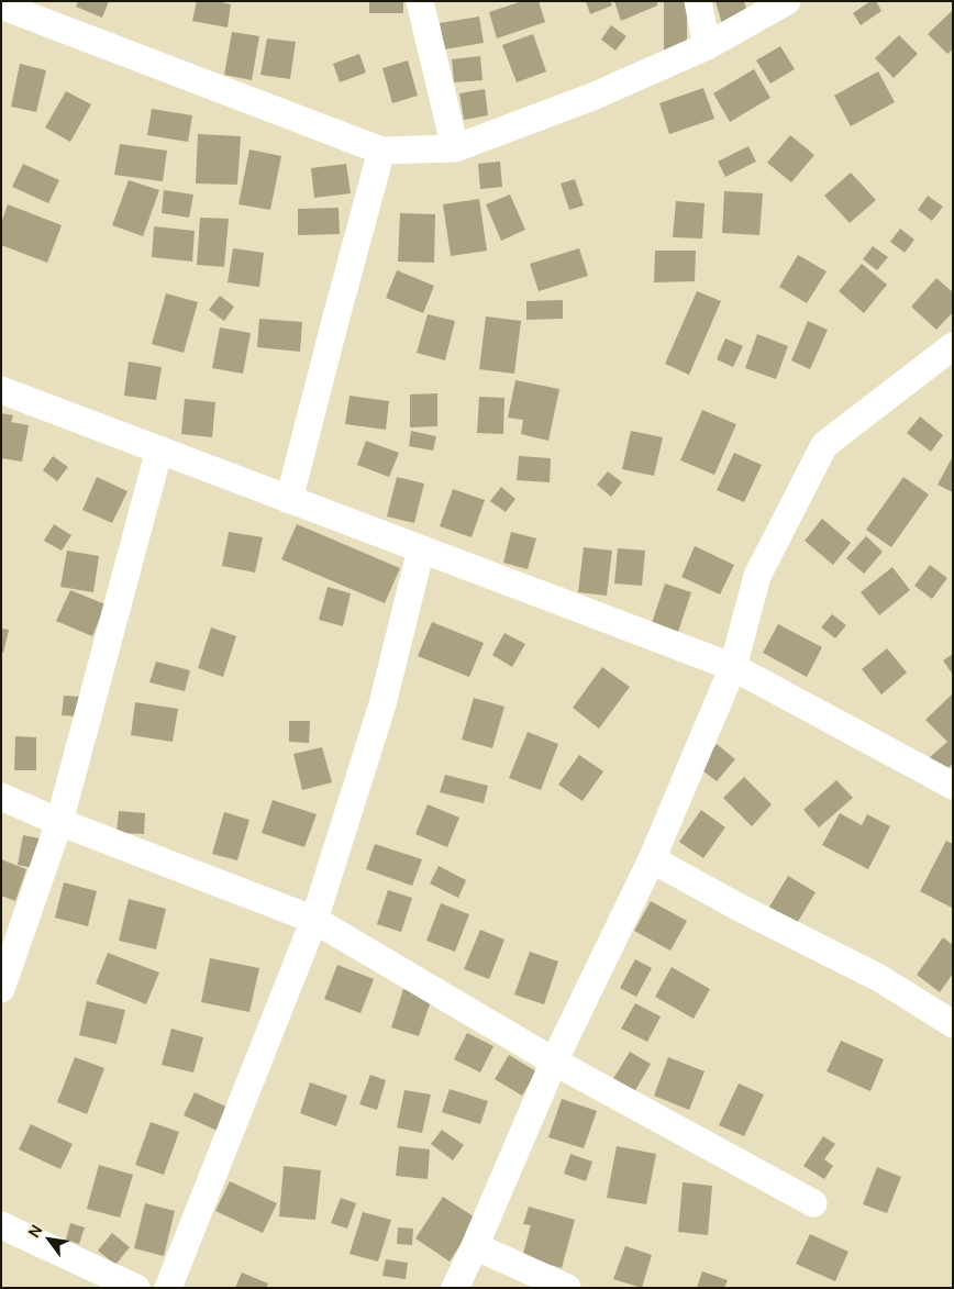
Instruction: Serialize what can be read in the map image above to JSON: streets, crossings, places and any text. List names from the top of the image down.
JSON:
{
  "north": "top left"
}
